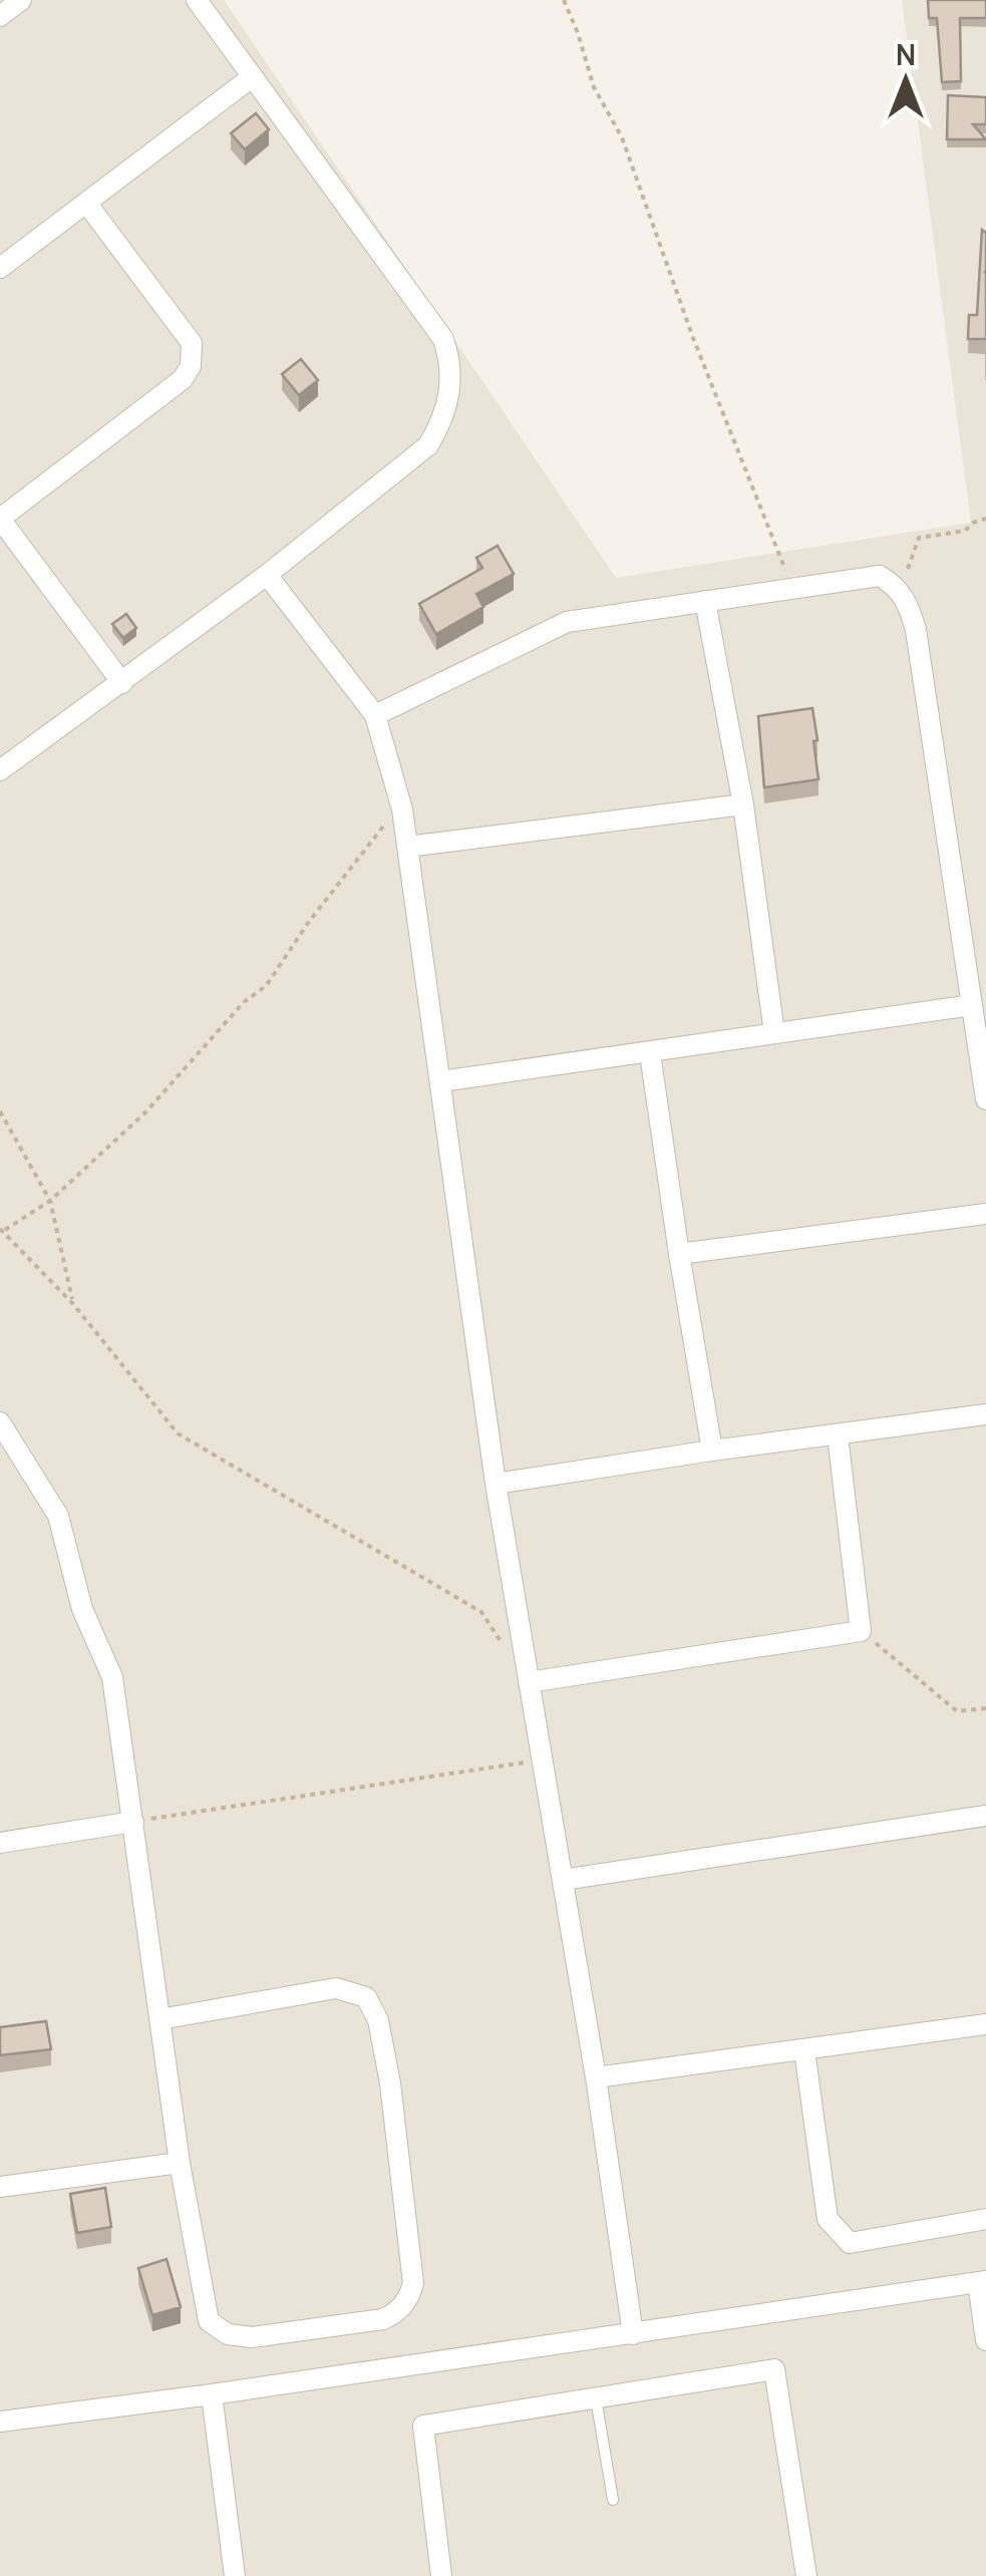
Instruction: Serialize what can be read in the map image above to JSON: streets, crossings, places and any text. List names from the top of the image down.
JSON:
{
  "north": "top"
}
